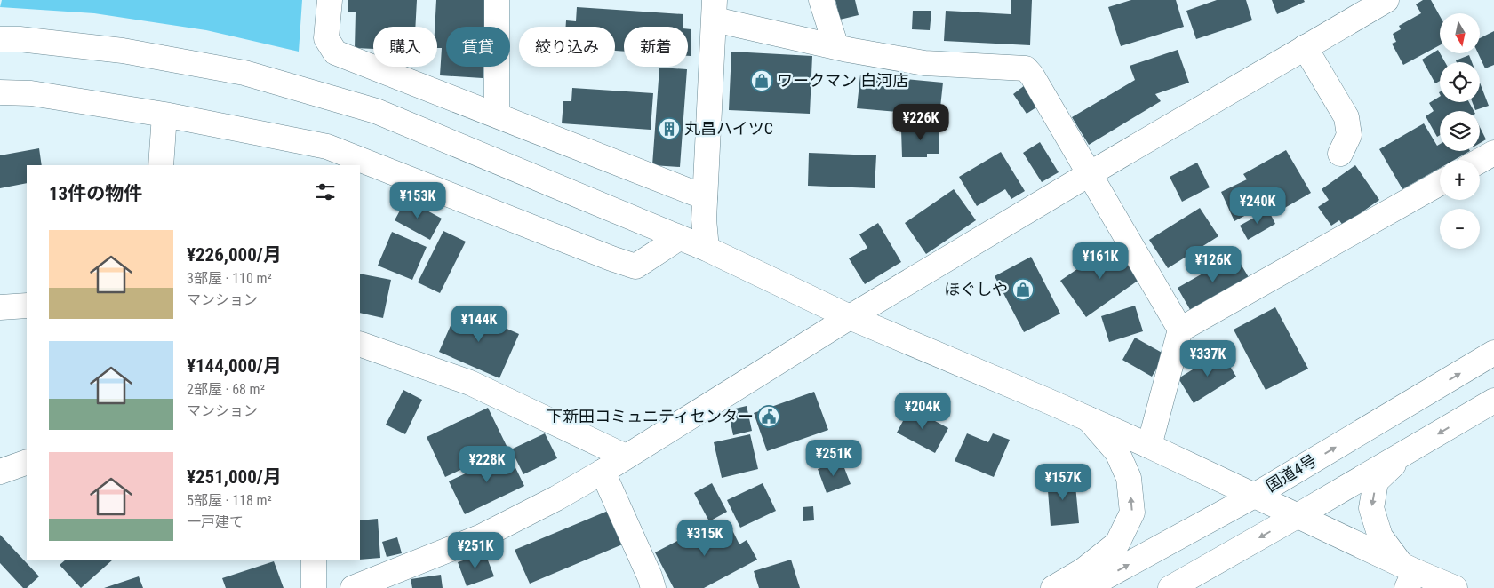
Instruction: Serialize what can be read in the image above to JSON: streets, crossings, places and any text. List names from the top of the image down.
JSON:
{
  "streets": {
    "main road": ["国道4号"]
  },
  "places": {
    "shop": ["ワークマン 白河店", "ほぐしや"],
    "building": ["丸昌ハイツC"],
    "public building": ["下新田コミュニティセンター"]
  },
  "north": "bottom",
  "page": {
    "map_buttons": ["+", "−"],
    "chip": [
      "購入",
      "賃貸",
      "絞り込み",
      "新着"
    ],
    "price": [
      "¥226K",
      "¥153K",
      "¥240K",
      "¥161K",
      "¥126K",
      "¥144K",
      "¥337K",
      "¥204K",
      "¥251K",
      "¥228K",
      "¥157K",
      "¥315K",
      "¥251K"
    ],
    "heading": "13件の物件",
    "list": [
      {
        "name": "¥226,000/月",
        "note": "3部屋 · 110 m² · マンション"
      },
      {
        "name": "¥144,000/月",
        "note": "2部屋 · 68 m² · マンション"
      },
      {
        "name": "¥251,000/月",
        "note": "5部屋 · 118 m² · 一戸建て"
      }
    ]
  }
}
